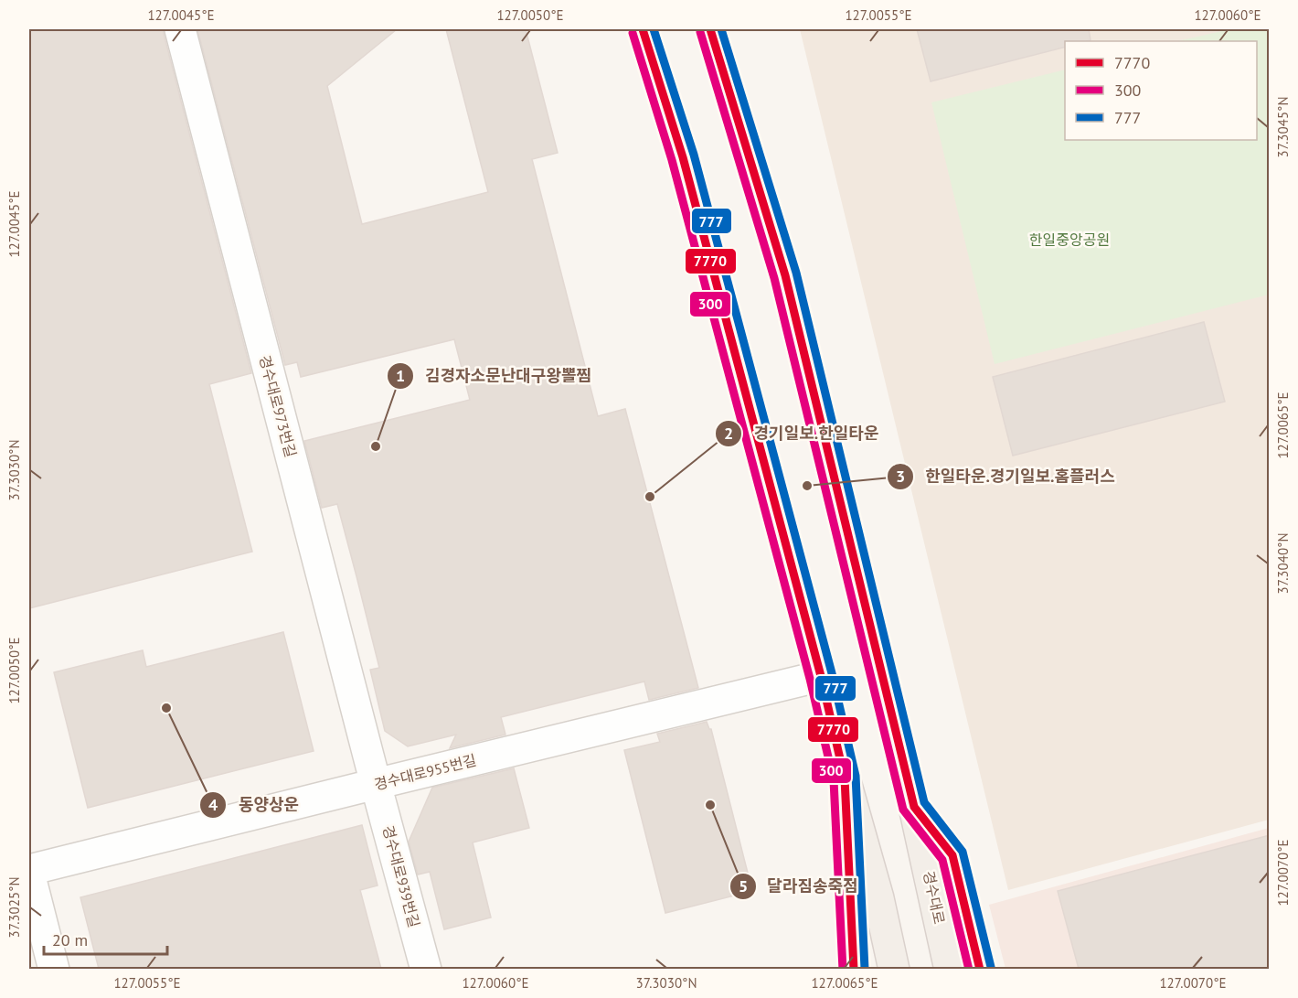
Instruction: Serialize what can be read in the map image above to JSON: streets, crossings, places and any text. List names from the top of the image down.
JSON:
{
  "streets": {
    "main road": ["경수대로"],
    "street": ["경수대로973번길", "경수대로955번길", "경수대로939번길"]
  },
  "crossings": [
    ["경수대로973번길", "경수대로955번길"],
    ["경수대로973번길", "경수대로939번길"],
    ["경수대로955번길", "경수대로939번길"]
  ],
  "parks": ["한일중앙공원"],
  "places": [
    "김경자소문난대구왕뽈찜",
    "한일타운.경기일보.홈플러스",
    "경기일보.한일타운",
    "동양상운",
    "달라짐송죽점"
  ],
  "lines": ["transit line 7770", "transit line 777", "transit line 300"],
  "legend": ["7770", "300", "777"],
  "scale_bar": "20 m",
  "coordinates": [
    "127.0045°E",
    "127.0050°E",
    "127.0055°E",
    "127.0060°E",
    "37.3045°N",
    "127.0065°E",
    "37.3030°N",
    "37.3040°N",
    "127.0070°E",
    "37.3025°N"
  ]
}
